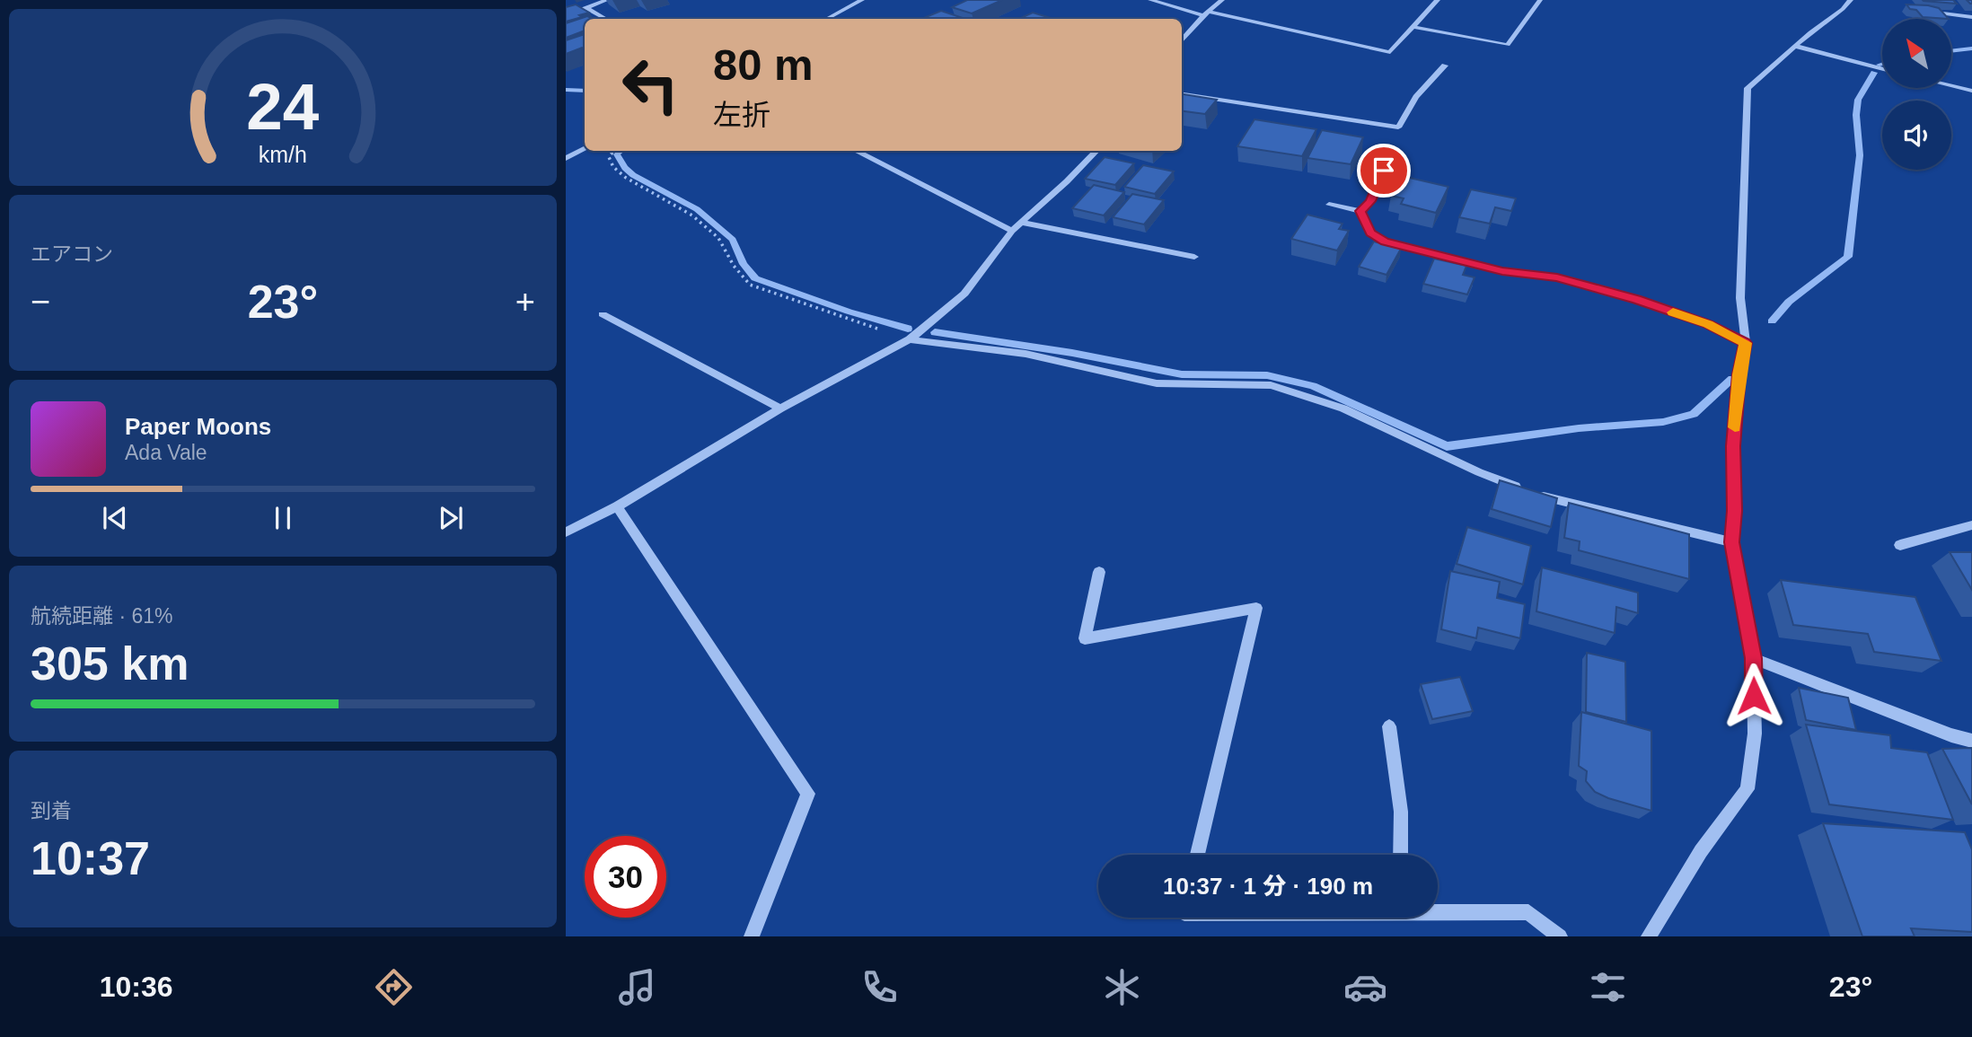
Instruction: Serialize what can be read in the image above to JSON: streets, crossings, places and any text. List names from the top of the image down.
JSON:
{
  "north": "top left",
  "page": {
    "turn": ["80 m", "左折"],
    "tile": [
      "エアコン",
      ["航続距離 · 61%", "305 km"],
      ["到着", "10:37"]
    ],
    "heat": ["−", "23°", "+"],
    "song": ["Paper Moons", "Ada Vale"],
    "limit": "30",
    "trip": "10:37 · 1 分 · 190 m",
    "tabs": ["10:36", "23°"],
    "gauge": ["24", "km/h"]
  }
}
